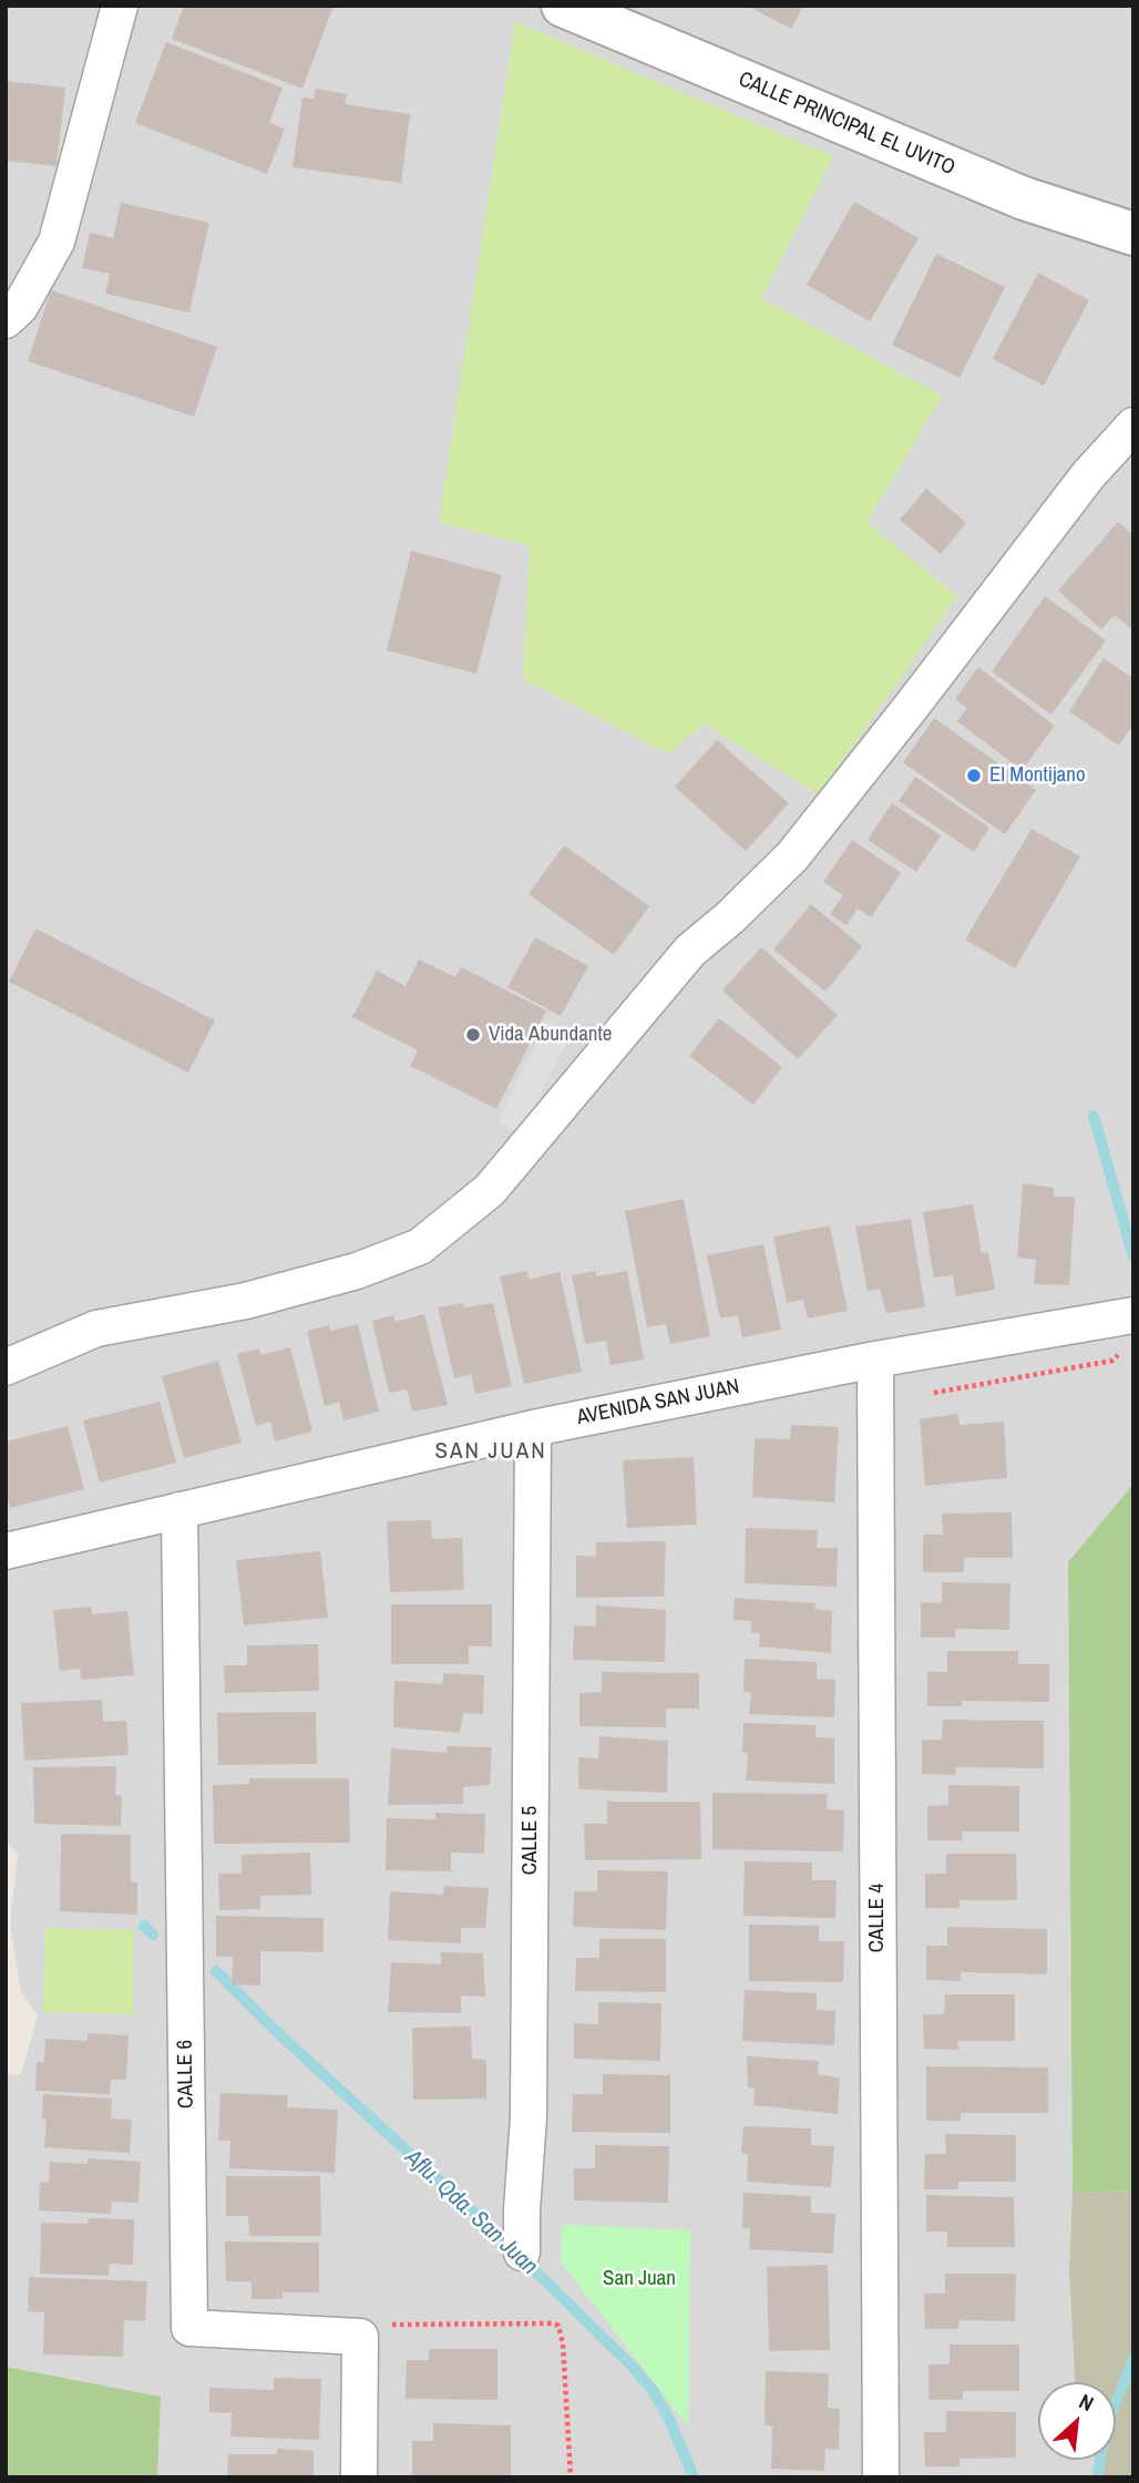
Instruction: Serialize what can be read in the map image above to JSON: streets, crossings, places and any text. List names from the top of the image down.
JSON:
{
  "streets": {
    "street": [
      "CALLE PRINCIPAL EL UVITO",
      "AVENIDA SAN JUAN",
      "CALLE 5",
      "CALLE 4",
      "CALLE 6"
    ]
  },
  "crossings": [
    ["AVENIDA SAN JUAN", "CALLE 5"],
    ["AVENIDA SAN JUAN", "CALLE 4"],
    ["AVENIDA SAN JUAN", "CALLE 6"]
  ],
  "districts": ["SAN JUAN"],
  "water": ["Aflu. Qda. San Juan"],
  "parks": ["San Juan"],
  "places": ["El Montijano", "Vida Abundante"],
  "north": "top right"
}
